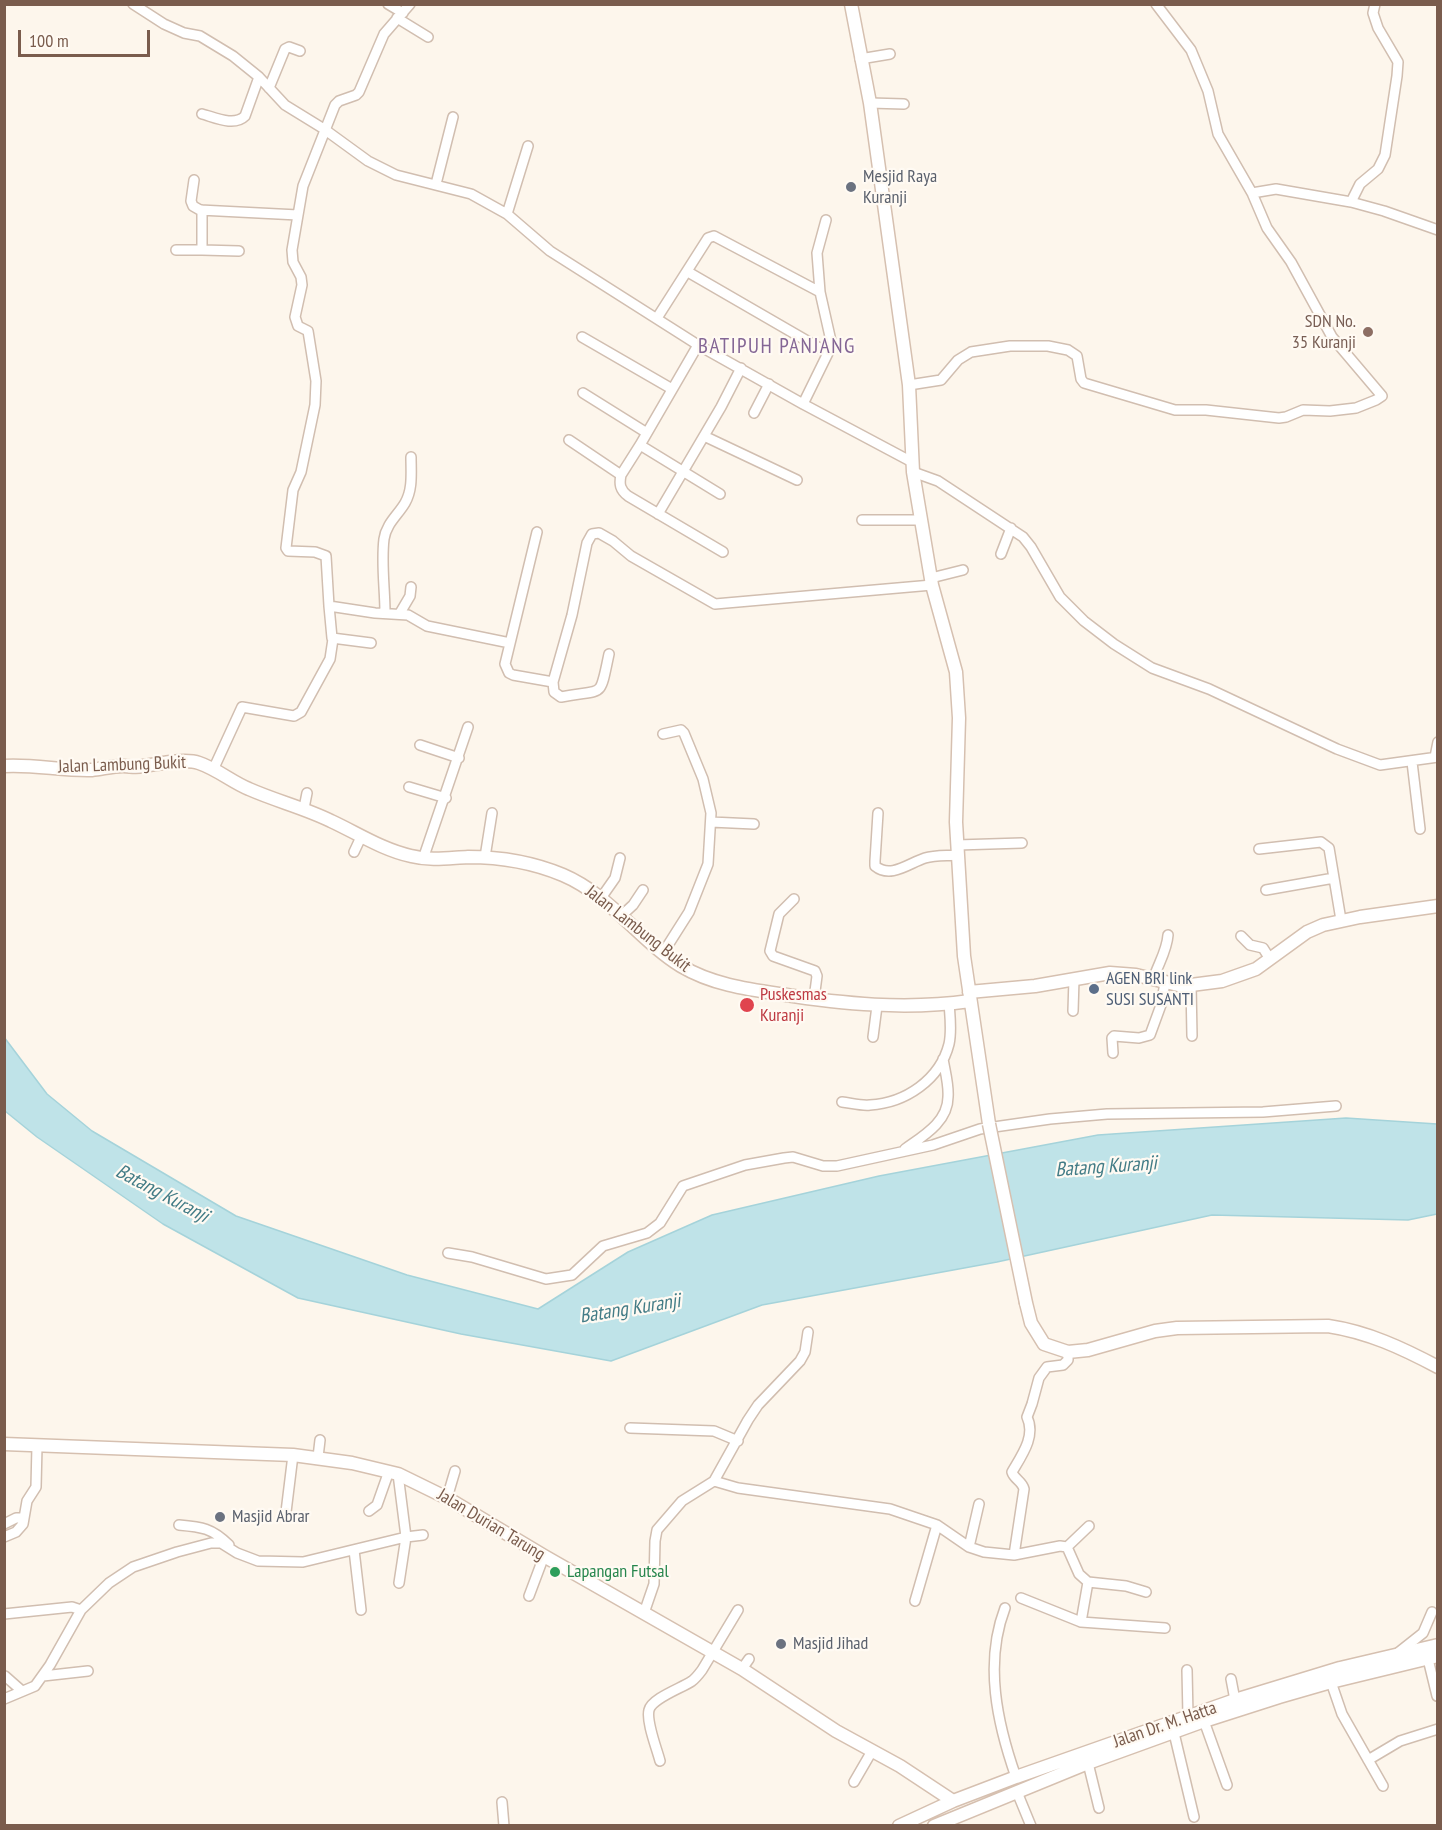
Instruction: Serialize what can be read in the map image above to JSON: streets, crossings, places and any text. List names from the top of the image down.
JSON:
{
  "streets": {
    "street": ["Jalan Lambung Bukit", "Jalan Durian Tarung", "Jalan Dr. M. Hatta"]
  },
  "crossings": [
    ["Jalan Durian Tarung", "Jalan Dr. M. Hatta"]
  ],
  "districts": ["BATIPUH PANJANG"],
  "water": ["Batang Kuranji"],
  "places": [
    "Mesjid Raya Kuranji",
    "SDN No. 35 Kuranji",
    "AGEN BRI link SUSI SUSANTI",
    "Puskesmas Kuranji",
    "Masjid Abrar",
    "Lapangan Futsal",
    "Masjid Jihad"
  ],
  "scale_bar": "100 m"
}
